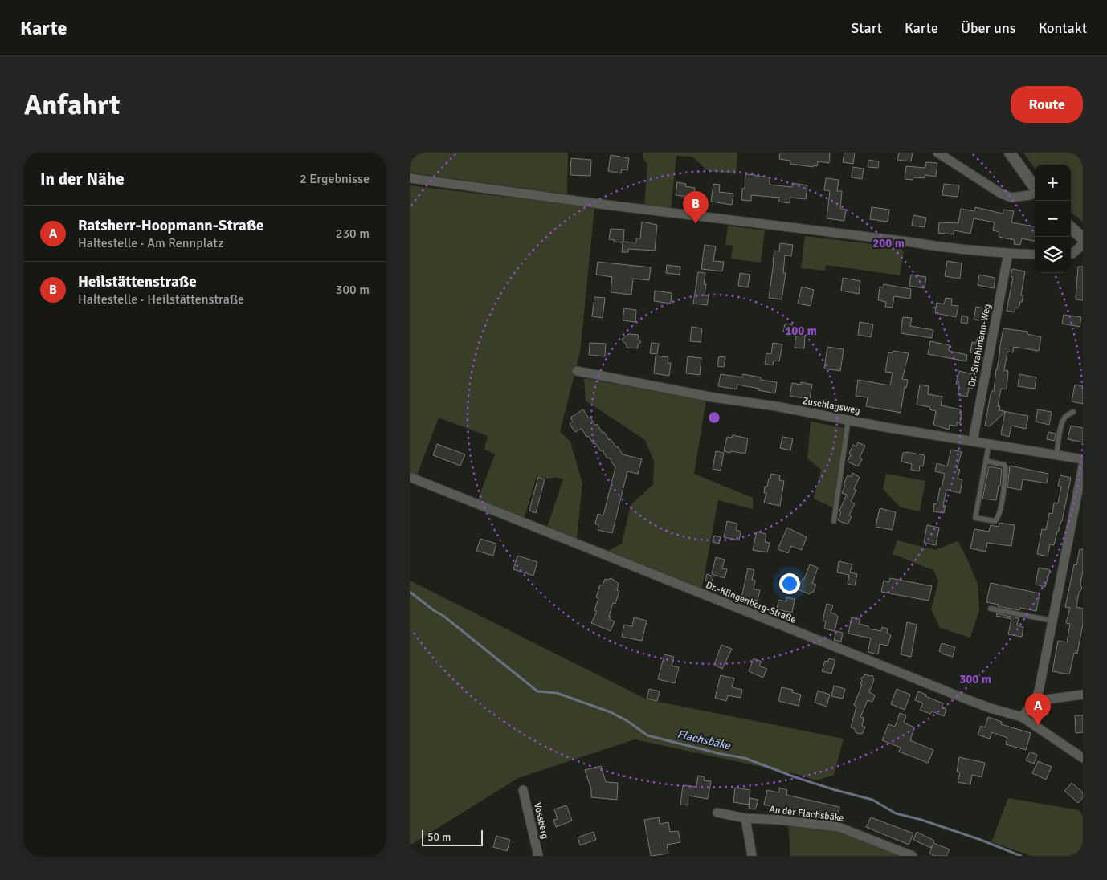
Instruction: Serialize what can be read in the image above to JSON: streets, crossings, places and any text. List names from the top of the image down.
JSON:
{
  "streets": {
    "street": [
      "Dr.-Strahlmann-Weg",
      "Zuschlagsweg",
      "Dr.-Klingenberg-Straße",
      "An der Flachsbäke",
      "Vossberg"
    ]
  },
  "crossings": [
    ["Dr.-Strahlmann-Weg", "Zuschlagsweg"]
  ],
  "water": ["Flachsbäke"],
  "scale_bar": "50 m",
  "page": {
    "header": "Karte",
    "nav": [
      "Start",
      "Karte",
      "Über uns",
      "Kontakt"
    ],
    "buttons": "Route",
    "title": "Anfahrt",
    "heading": ["In der Nähe", "2 Ergebnisse"],
    "map_buttons": ["+", "−"],
    "pins": ["B", "A"],
    "list": [
      {
        "mark": "A",
        "name": "Ratsherr-Hoopmann-Straße",
        "note": "Haltestelle · Am Rennplatz",
        "value": "230 m"
      },
      {
        "mark": "B",
        "name": "Heilstättenstraße",
        "note": "Haltestelle · Heilstättenstraße",
        "value": "300 m"
      }
    ],
    "scale": "50 m"
  },
  "rings": ["200 m", "100 m", "300 m"]
}
